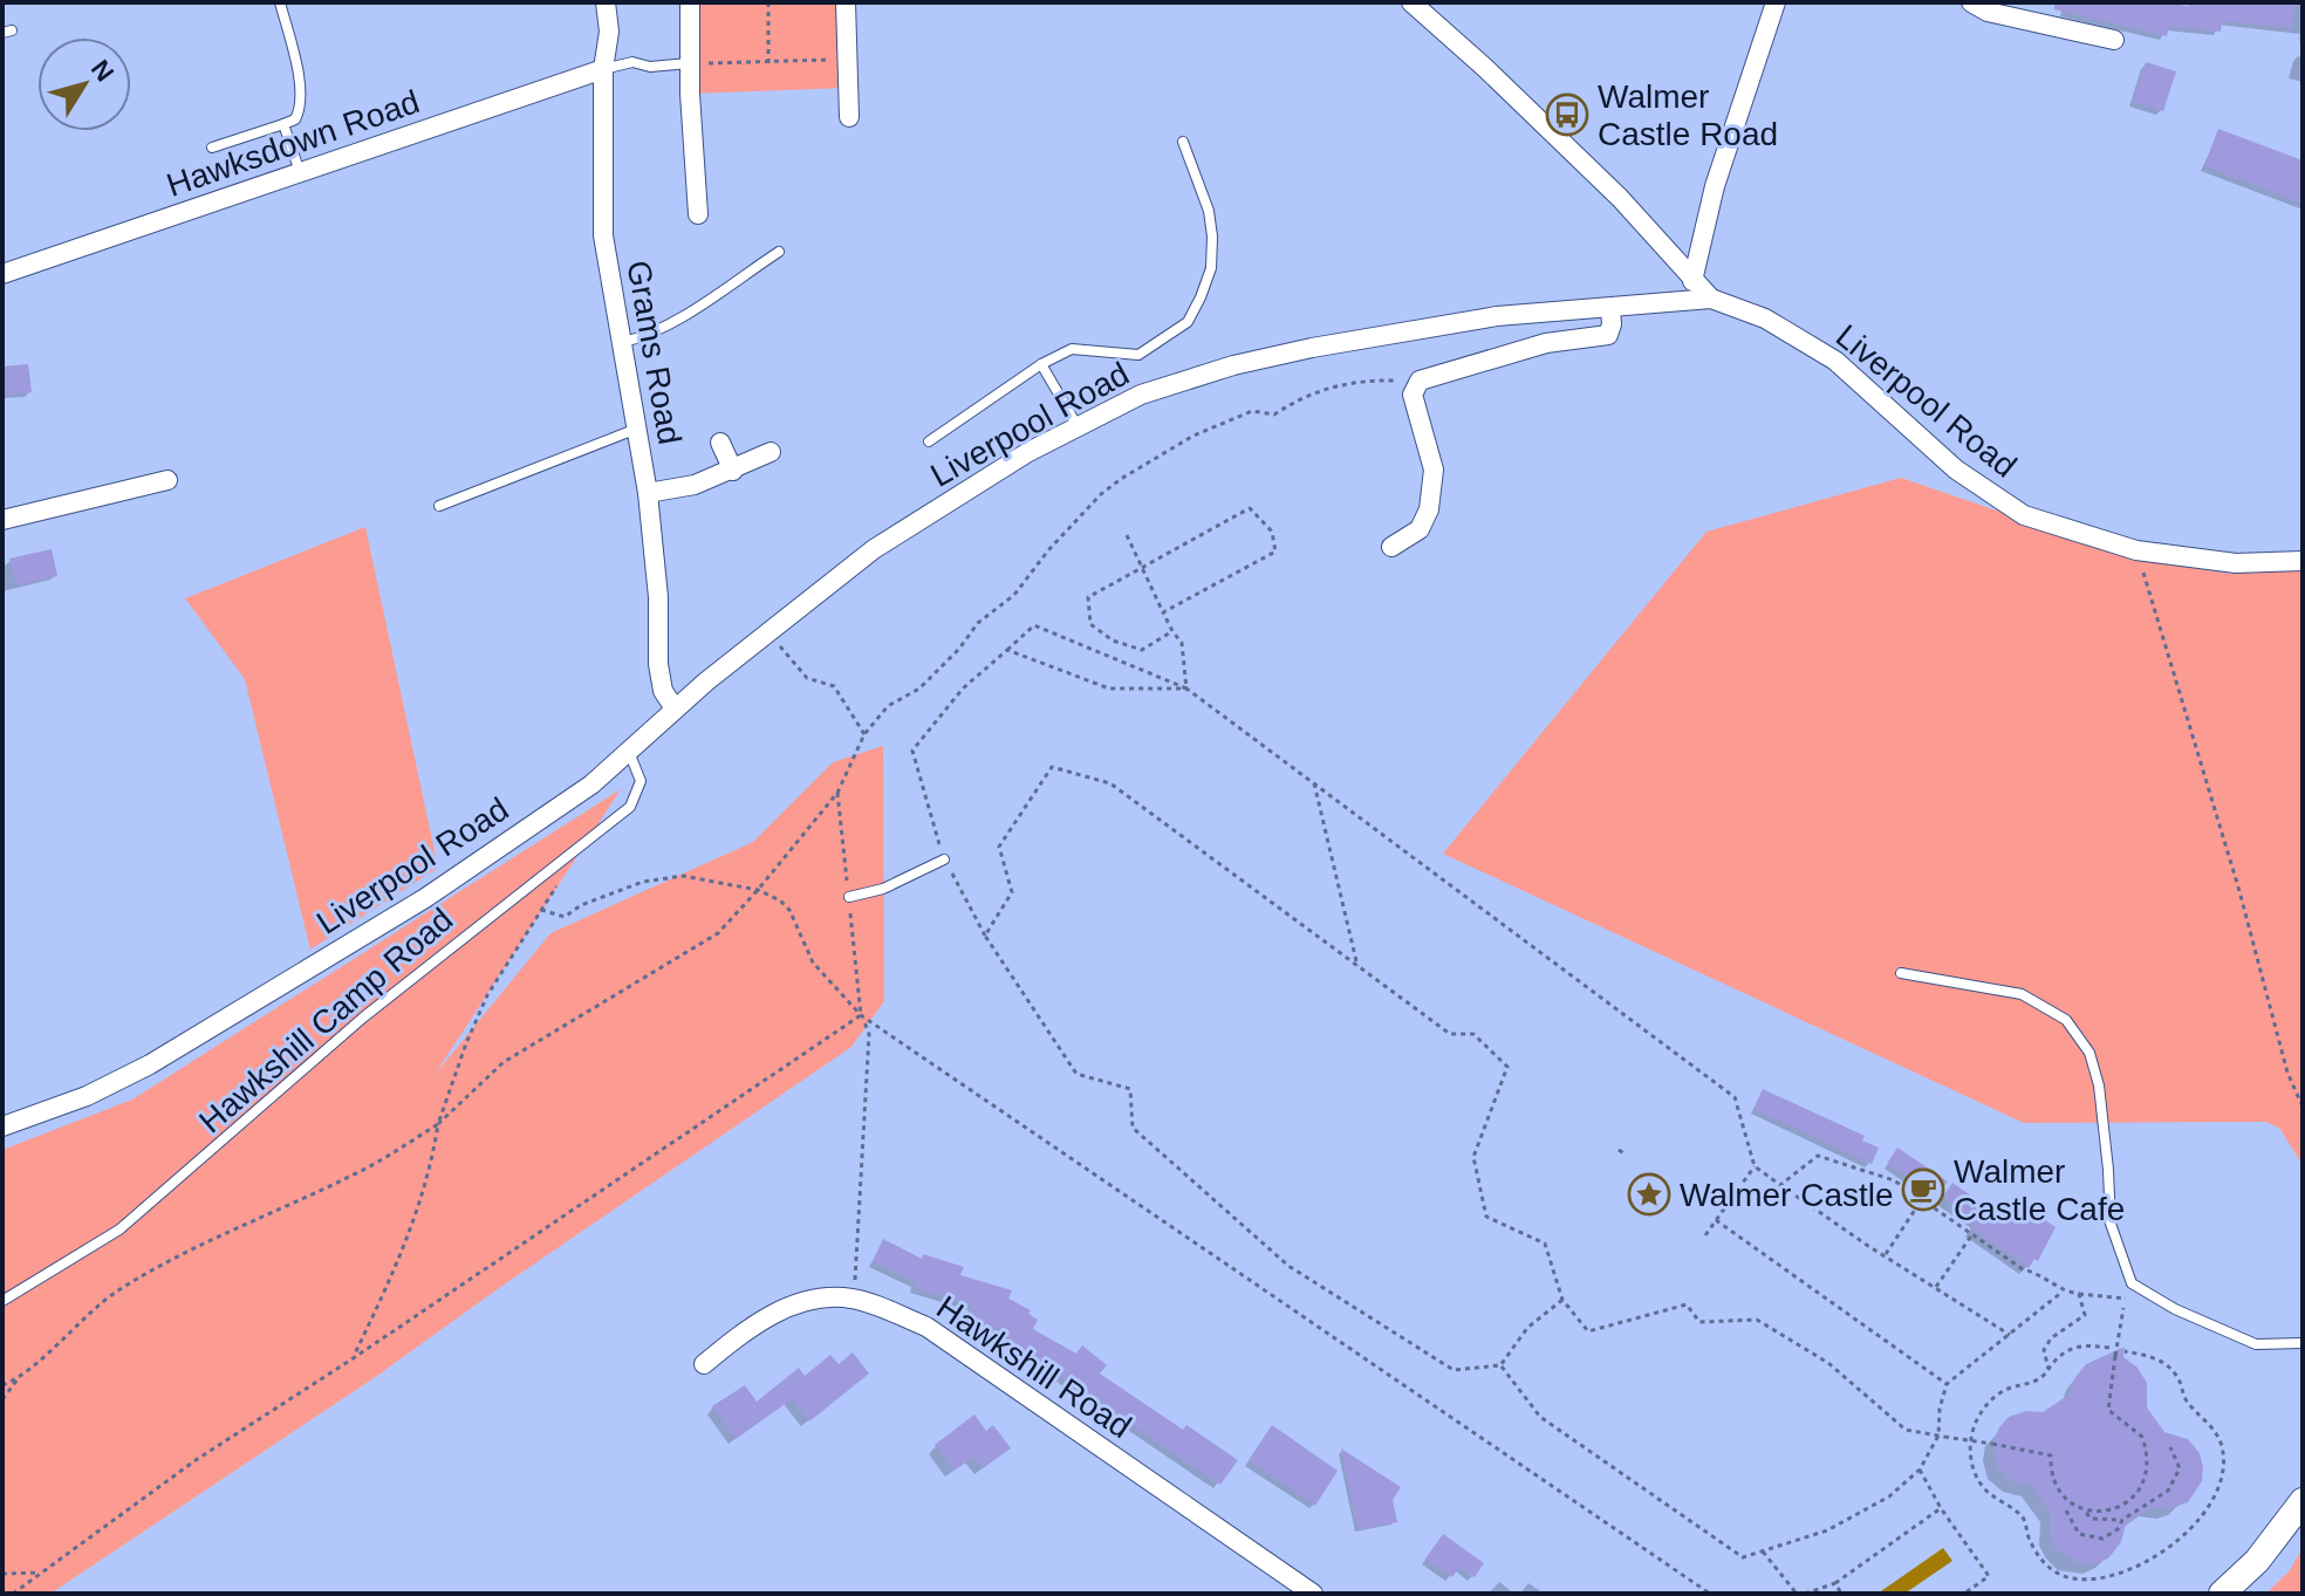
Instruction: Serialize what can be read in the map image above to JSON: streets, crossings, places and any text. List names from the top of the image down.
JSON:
{
  "streets": {
    "street": [
      "Hawksdown Road",
      "Grams Road",
      "Liverpool Road",
      "Hawkshill Road"
    ],
    "lane": ["Hawkshill Camp Road"]
  },
  "crossings": [
    ["Hawksdown Road", "Grams Road"],
    ["Grams Road", "Liverpool Road"],
    ["Liverpool Road", "Hawkshill Camp Road"]
  ],
  "places": {
    "bus stop": ["Walmer Castle Road"],
    "cafe": ["Walmer Castle Cafe"],
    "place": ["Walmer Castle"]
  },
  "north": "top right"
}
